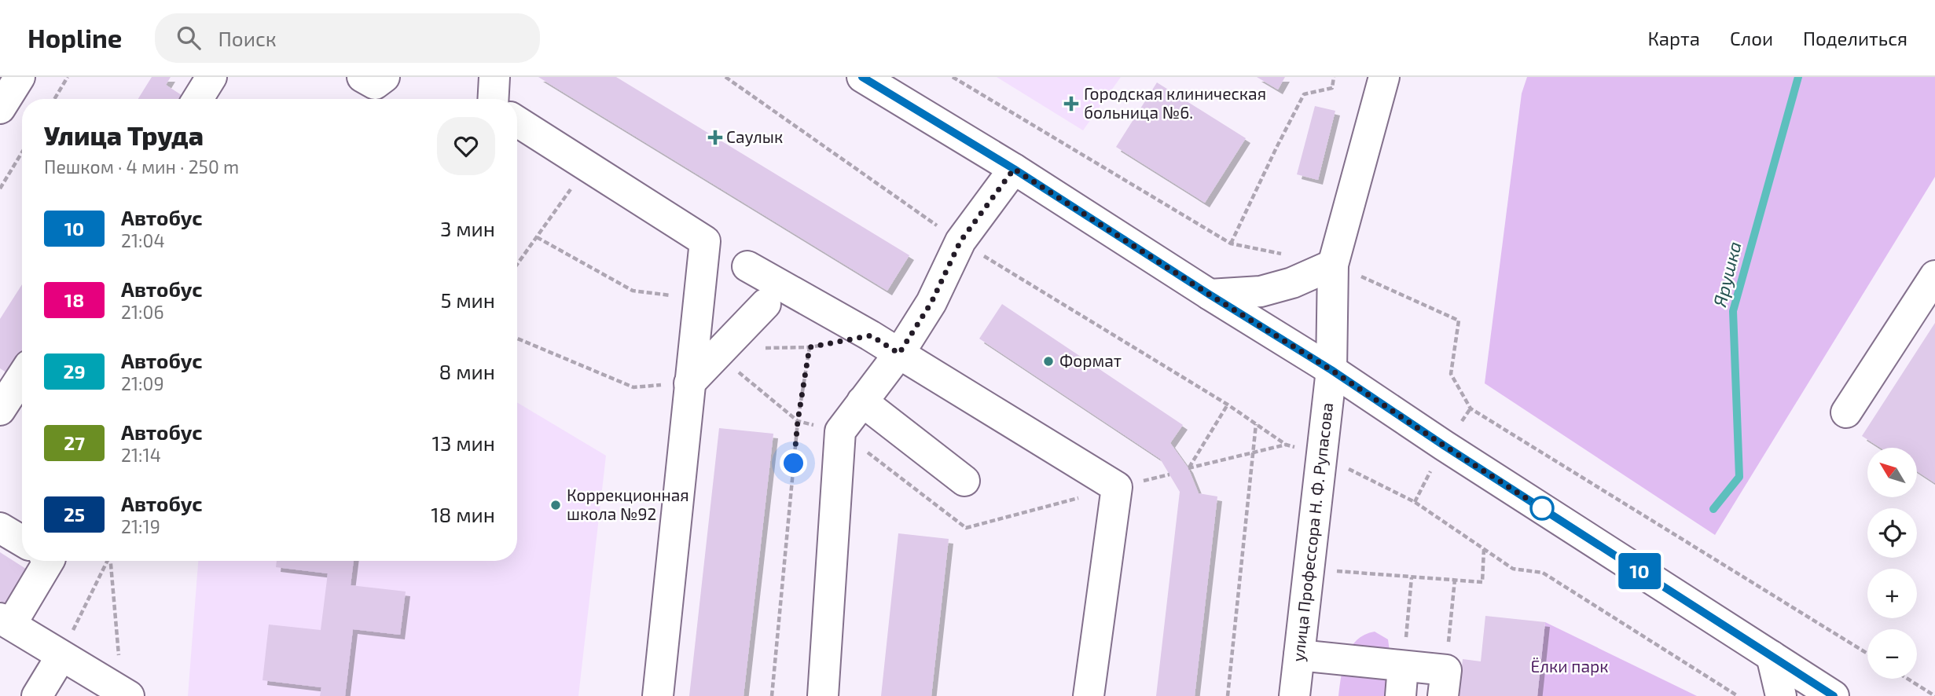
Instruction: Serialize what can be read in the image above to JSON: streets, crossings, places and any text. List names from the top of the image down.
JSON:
{
  "streets": {
    "main road": ["улица Профессора Н. Ф. Рупасова"]
  },
  "water": ["Ярушка"],
  "parks": ["Ёлки парк"],
  "places": {
    "health": ["Городская клиническая больница №6.", "Саулык"],
    "other": ["Формат", "Коррекционная школа №92"]
  },
  "lines": ["bus line 10"],
  "north": "top left",
  "page": {
    "header": "Hopline",
    "search": "Поиск",
    "nav": ["Карта", "Слои", "Поделиться"],
    "on_map": "10",
    "heading": ["Улица Труда", "Пешком · 4 мин · 250 m"],
    "list": [
      {
        "mark": "10",
        "name": "Автобус",
        "note": "21:04",
        "value": "3 мин"
      },
      {
        "mark": "18",
        "name": "Автобус",
        "note": "21:06",
        "value": "5 мин"
      },
      {
        "mark": "29",
        "name": "Автобус",
        "note": "21:09",
        "value": "8 мин"
      },
      {
        "mark": "27",
        "name": "Автобус",
        "note": "21:14",
        "value": "13 мин"
      },
      {
        "mark": "25",
        "name": "Автобус",
        "note": "21:19",
        "value": "18 мин"
      }
    ],
    "map_buttons": ["+", "−"]
  }
}
